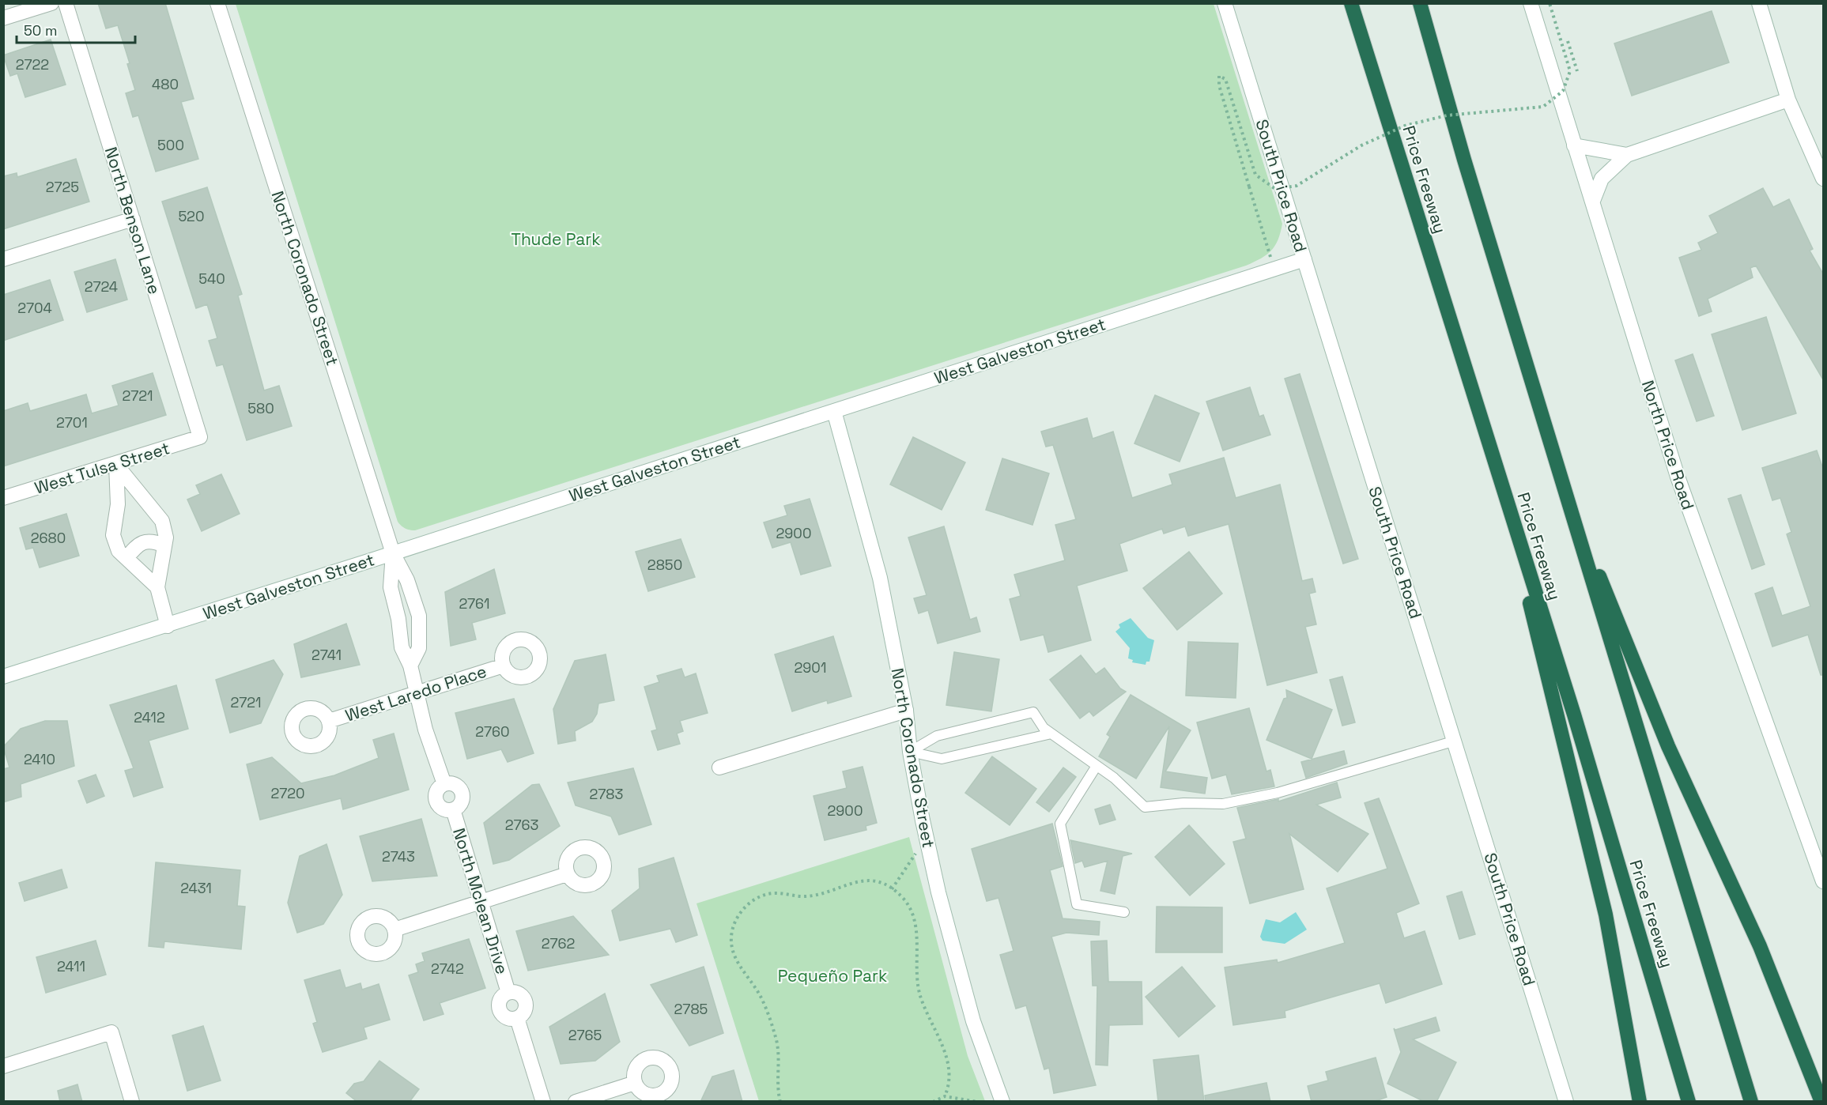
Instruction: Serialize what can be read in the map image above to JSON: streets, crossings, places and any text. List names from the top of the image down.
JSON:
{
  "streets": {
    "highway": ["Price Freeway"],
    "street": [
      "South Price Road",
      "North Benson Lane",
      "North Coronado Street",
      "West Galveston Street",
      "North Price Road",
      "West Tulsa Street",
      "West Laredo Place",
      "North Mclean Drive"
    ]
  },
  "crossings": [
    ["South Price Road", "West Galveston Street"],
    ["North Benson Lane", "West Tulsa Street"],
    ["North Coronado Street", "West Galveston Street"],
    ["North Coronado Street", "North Mclean Drive"],
    ["West Galveston Street", "North Mclean Drive"],
    ["West Laredo Place", "North Mclean Drive"]
  ],
  "parks": ["Thude Park", "Pequeño Park"],
  "house_numbers": [
    "2722",
    "480",
    "500",
    "2725",
    "520",
    "540",
    "2724",
    "2704",
    "2721",
    "580",
    "2701",
    "2900",
    "2680",
    "2850",
    "2761",
    "2741",
    "2901",
    "2721",
    "2412",
    "2760",
    "2410",
    "2720",
    "2783",
    "2900",
    "2763",
    "2743",
    "2431",
    "2762",
    "2411",
    "2742",
    "2785",
    "2765"
  ],
  "scale_bar": "50 m"
}
